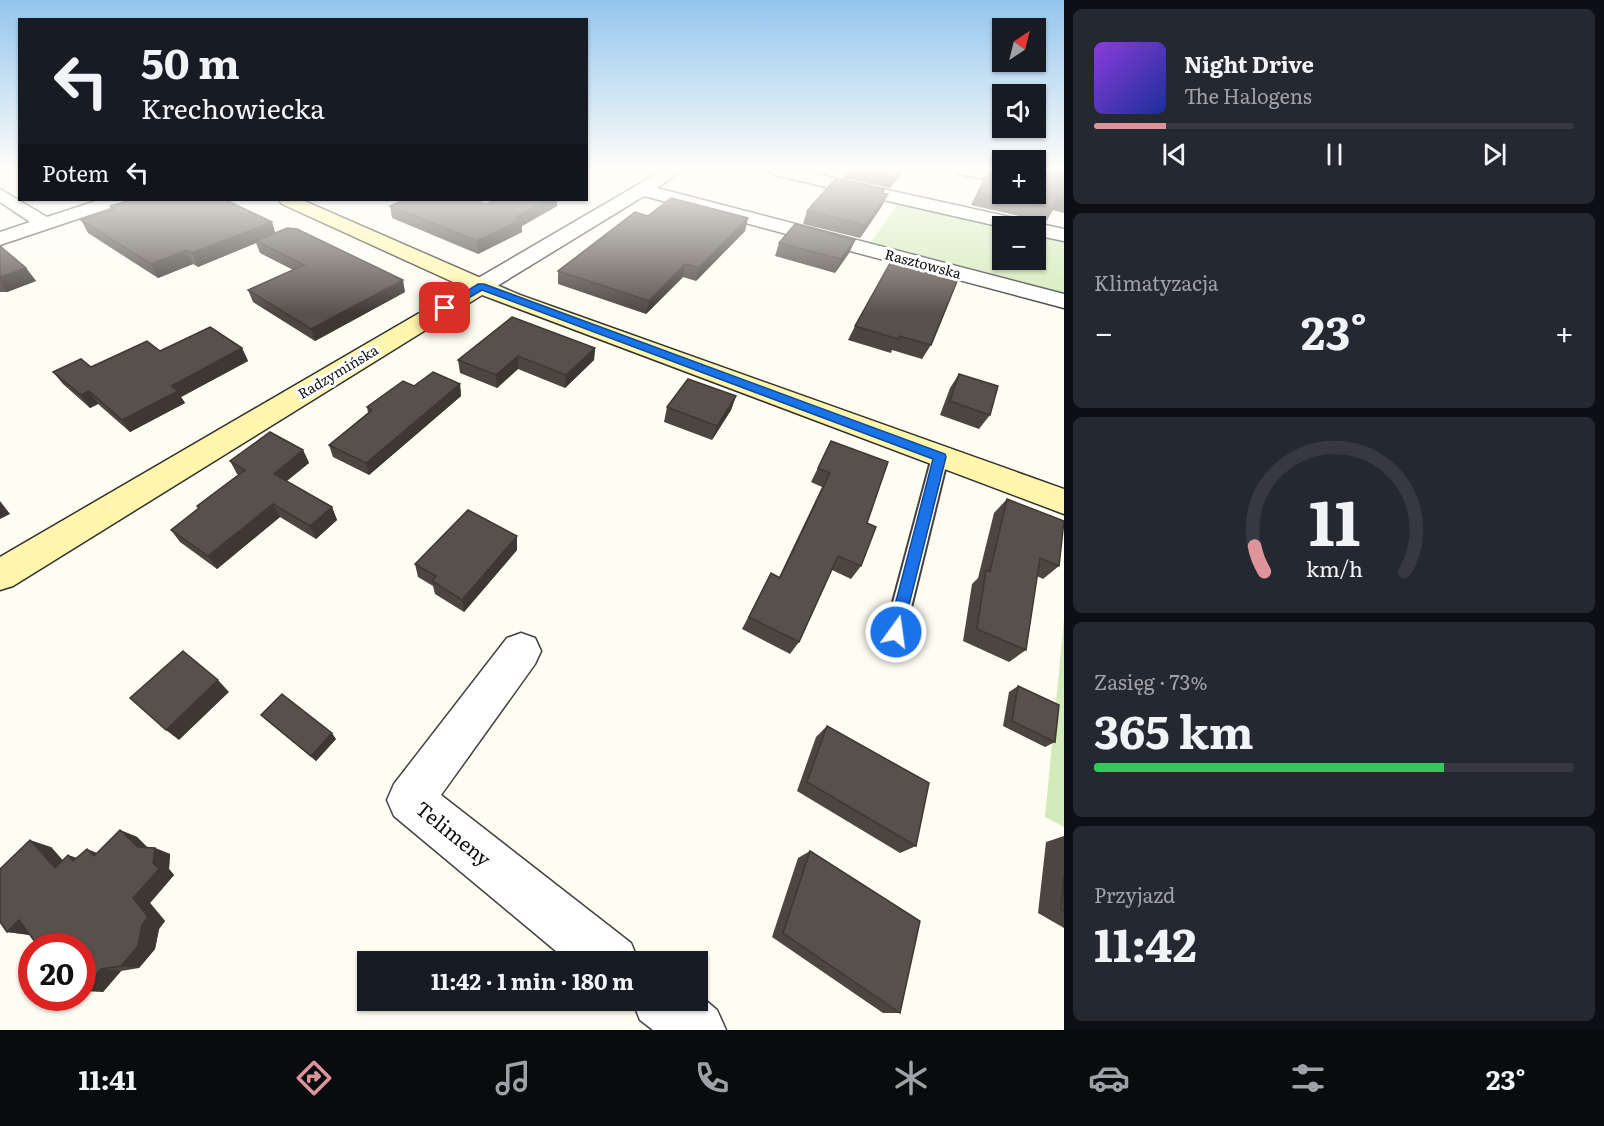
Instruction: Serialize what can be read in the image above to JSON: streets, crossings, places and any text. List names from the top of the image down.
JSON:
{
  "streets": {
    "street": ["Rasztowska", "Radzymińska", "Telimeny"]
  },
  "north": "top right",
  "page": {
    "map_buttons": ["+", "−"],
    "turn": ["50 m", "Krechowiecka"],
    "song": ["Night Drive", "The Halogens"],
    "then": "Potem",
    "tile": [
      "Klimatyzacja",
      ["Zasięg · 73%", "365 km"],
      ["Przyjazd", "11:42"]
    ],
    "heat": ["−", "23°", "+"],
    "limit": "20",
    "trip": "11:42 · 1 min · 180 m",
    "tabs": ["11:41", "23°"],
    "gauge": ["11", "km/h"]
  }
}
